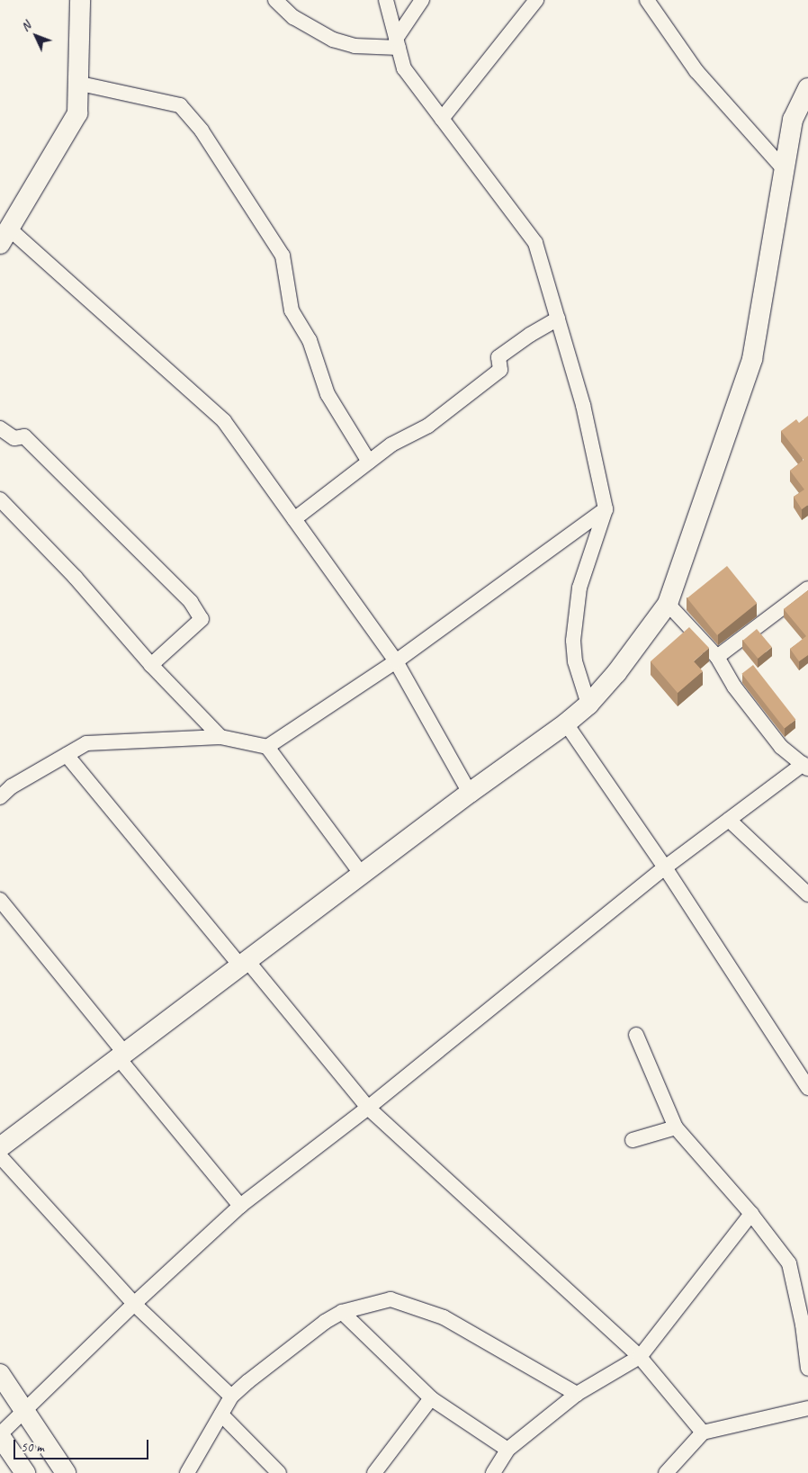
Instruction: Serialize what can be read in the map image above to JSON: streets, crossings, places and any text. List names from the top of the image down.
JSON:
{
  "scale_bar": "50 m",
  "north": "top left"
}
